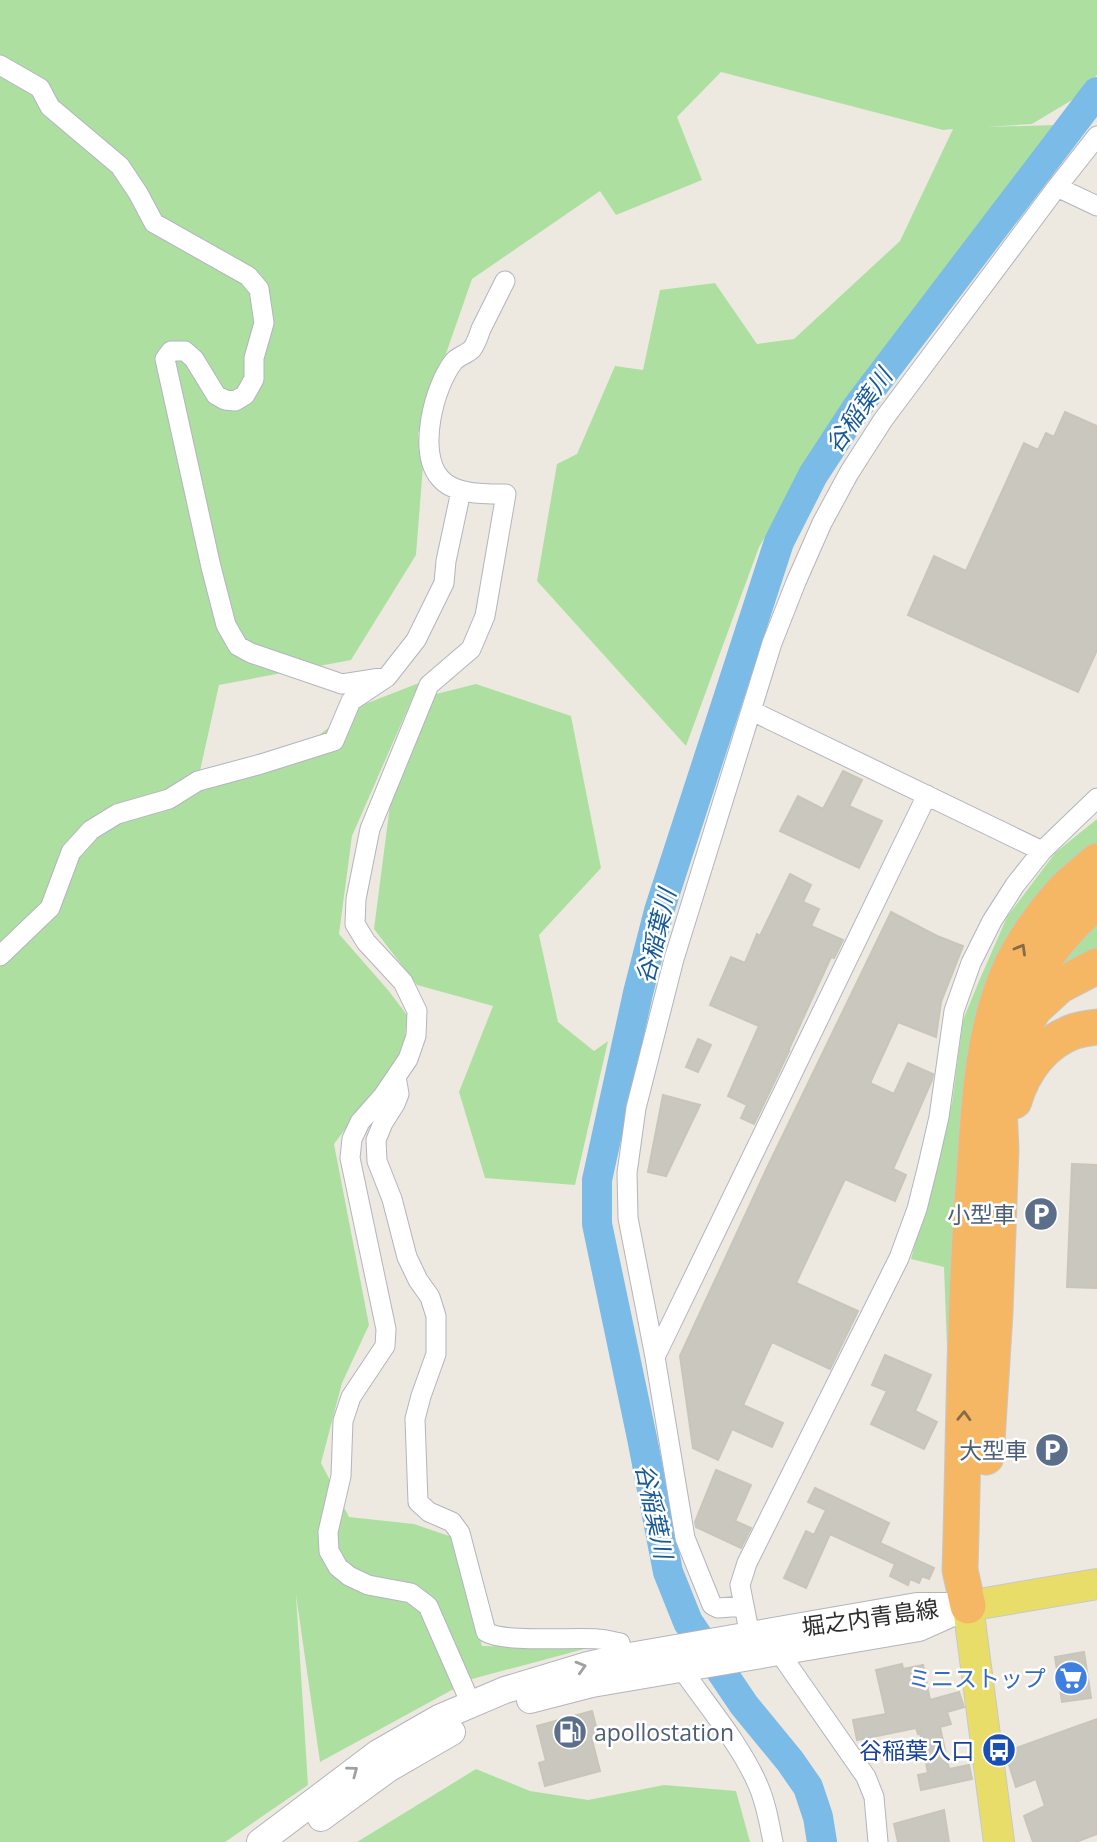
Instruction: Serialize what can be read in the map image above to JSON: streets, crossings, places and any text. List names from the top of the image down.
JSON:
{
  "streets": {
    "main road": ["堀之内青島線"]
  },
  "water": ["谷稲葉川"],
  "places": {
    "parking": ["小型車", "大型車"],
    "supermarket": ["ミニストップ"],
    "fuel station": ["apollostation"],
    "bus stop": ["谷稲葉入口"]
  }
}
